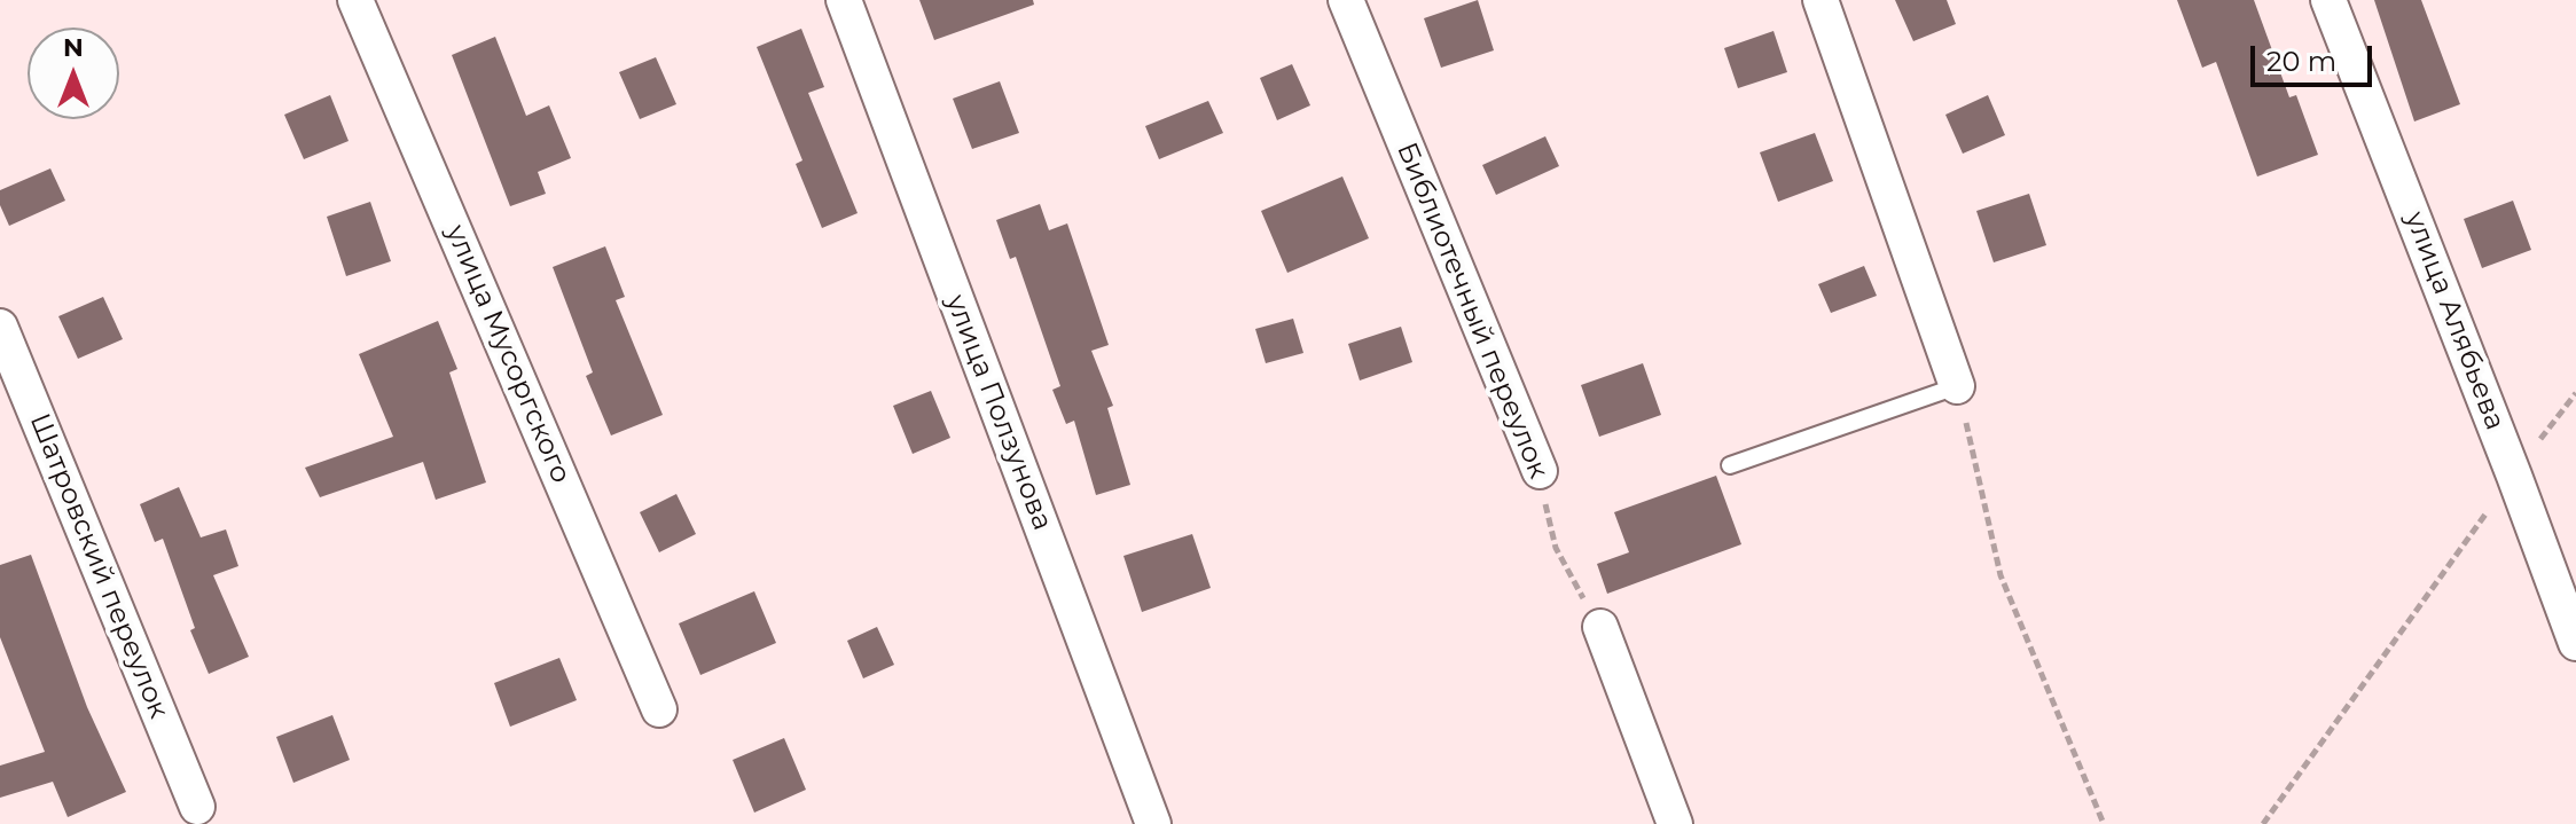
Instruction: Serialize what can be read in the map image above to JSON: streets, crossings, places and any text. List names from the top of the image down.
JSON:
{
  "streets": {
    "street": [
      "Библиотечный переулок",
      "улица Алябьева",
      "улица Мусоргского",
      "улица Ползунова",
      "Шатровский переулок"
    ]
  },
  "scale_bar": "20 m",
  "north": "top"
}
